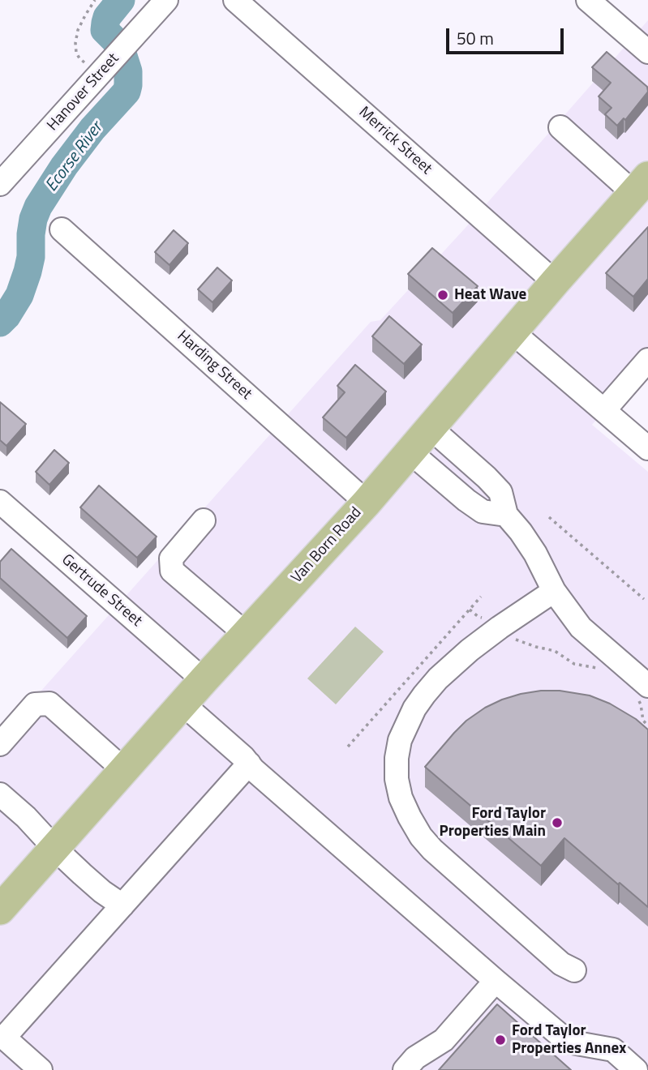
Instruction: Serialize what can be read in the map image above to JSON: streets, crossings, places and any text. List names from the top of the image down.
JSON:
{
  "streets": {
    "main road": ["Van Born Road"],
    "street": [
      "Hanover Street",
      "Merrick Street",
      "Harding Street",
      "Gertrude Street"
    ]
  },
  "crossings": [
    ["Merrick Street", "Van Born Road"],
    ["Harding Street", "Van Born Road"],
    ["Van Born Road", "Gertrude Street"]
  ],
  "water": ["Ecorse River"],
  "places": ["Heat Wave", "Ford Taylor Properties Main", "Ford Taylor Properties Annex"],
  "scale_bar": "50 m"
}
